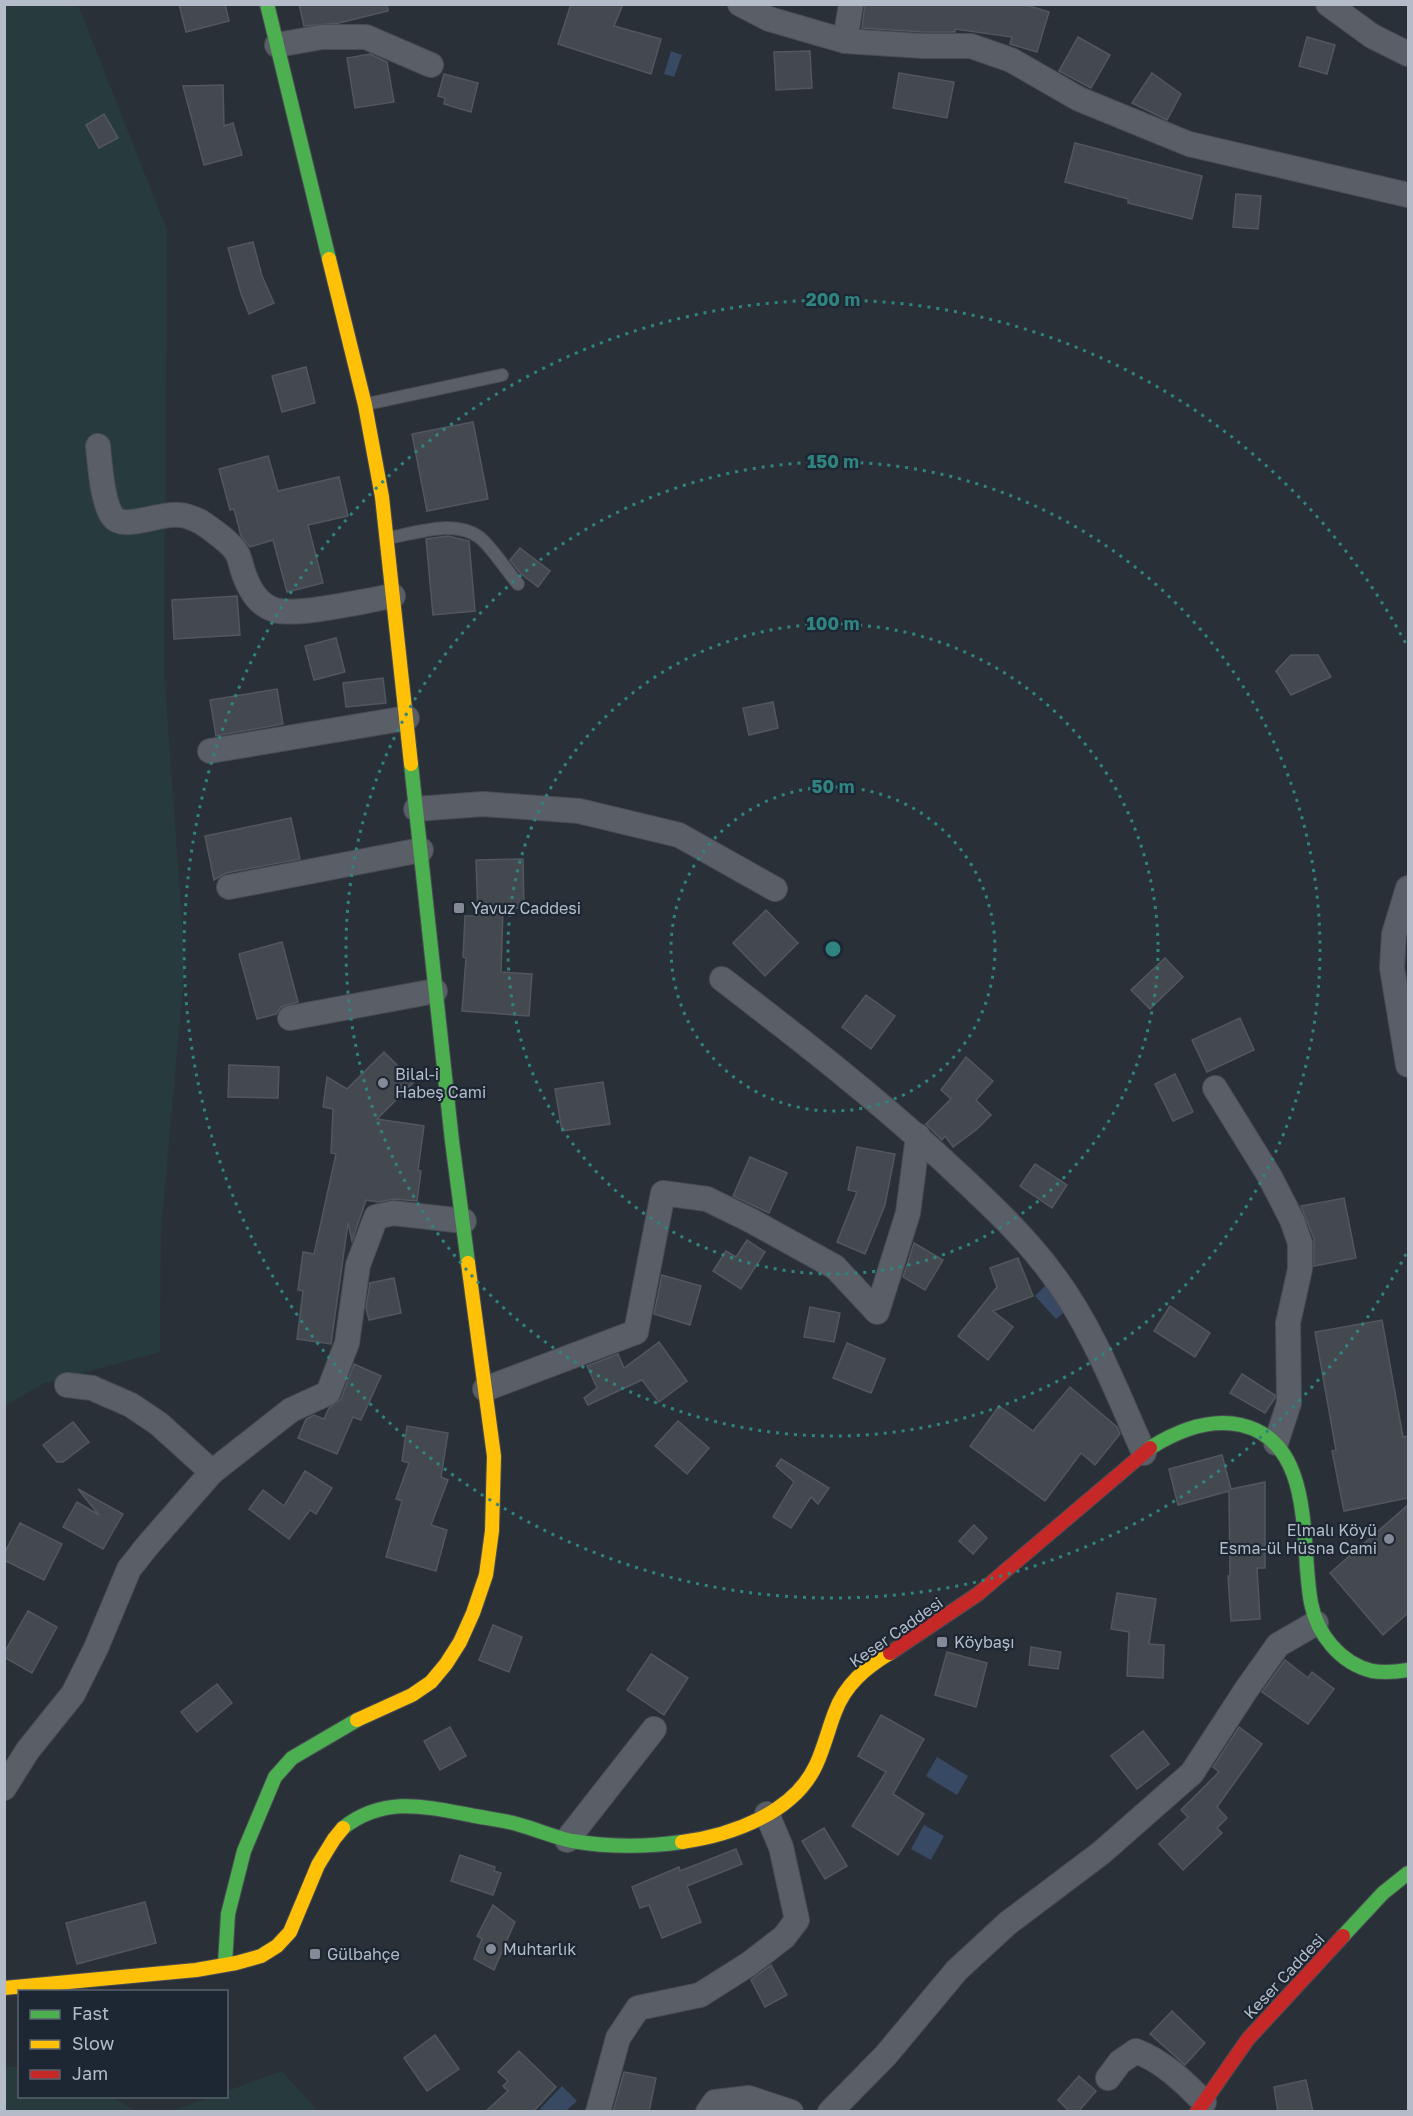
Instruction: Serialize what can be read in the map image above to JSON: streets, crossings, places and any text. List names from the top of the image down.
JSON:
{
  "streets": {
    "street": ["Keser Caddesi"]
  },
  "places": {
    "transit": ["Yavuz Caddesi", "Köybaşı", "Gülbahçe"],
    "other": ["Bilal-i Habeş Cami", "Elmalı Köyü Esma-ül Hüsna Cami", "Muhtarlık"]
  },
  "legend": ["Fast", "Slow", "Jam"],
  "rings": [
    "200 m",
    "150 m",
    "100 m",
    "50 m"
  ]
}
